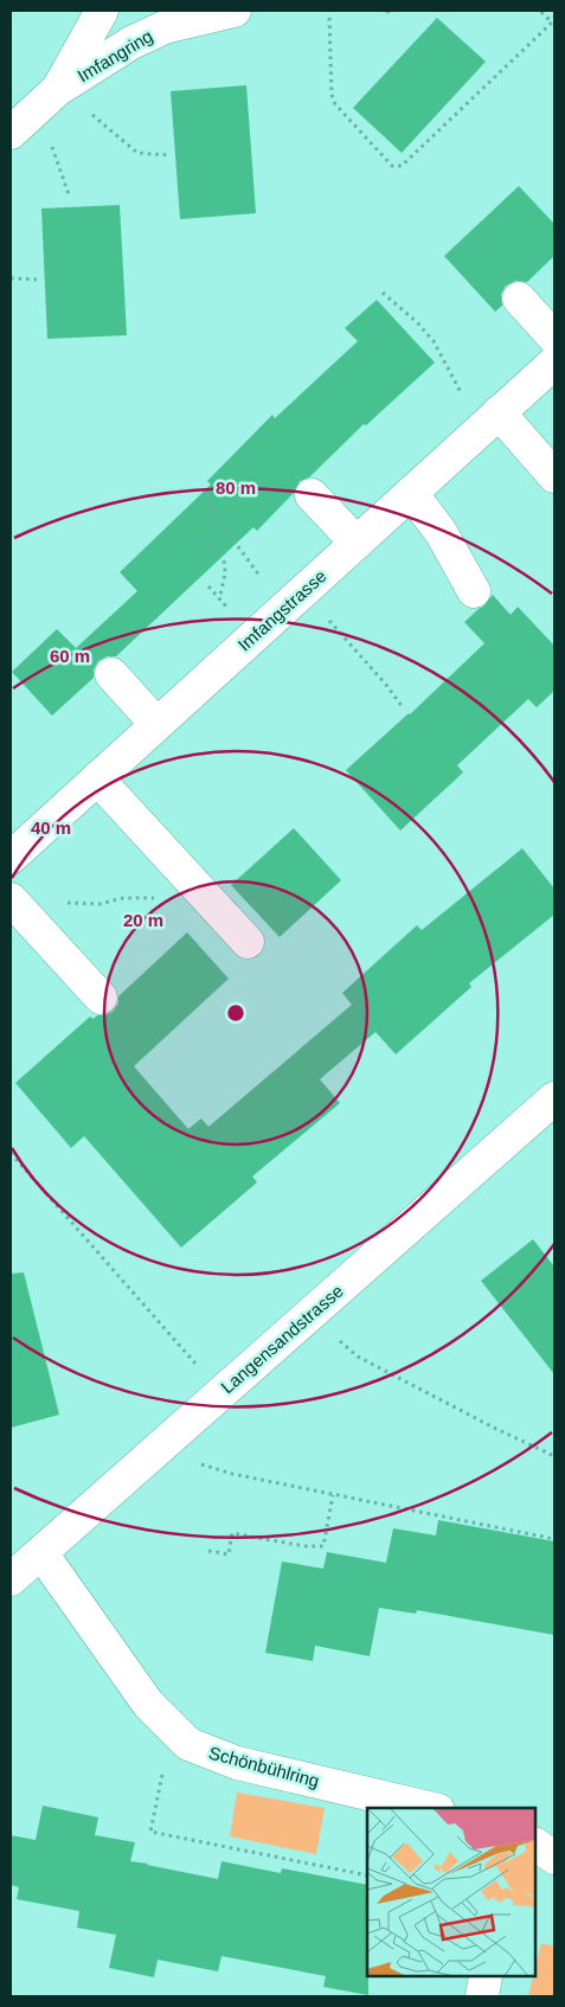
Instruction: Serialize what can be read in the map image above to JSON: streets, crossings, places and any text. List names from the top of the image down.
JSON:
{
  "streets": {
    "street": [
      "Imfangring",
      "Imfangstrasse",
      "Langensandstrasse",
      "Schönbühlring"
    ]
  },
  "crossings": [
    ["Langensandstrasse", "Schönbühlring"]
  ],
  "rings": [
    "80 m",
    "60 m",
    "40 m",
    "20 m"
  ]
}
